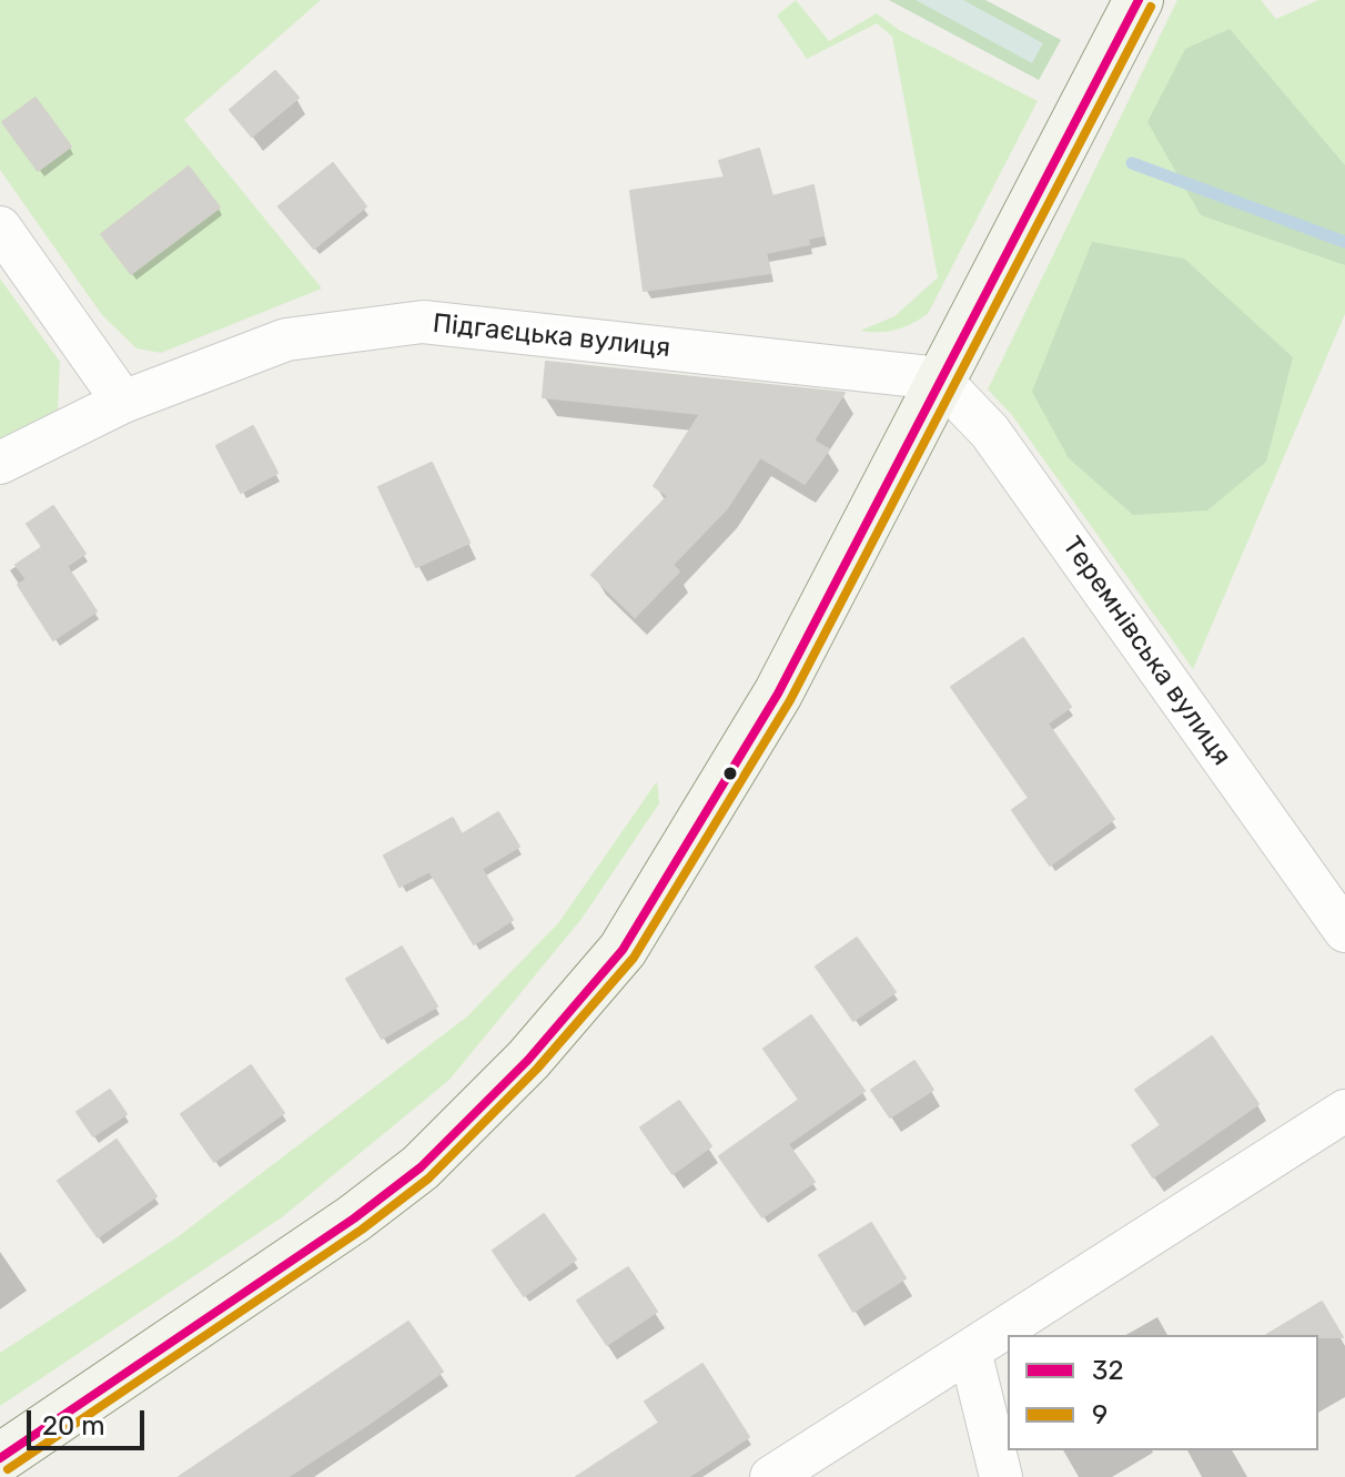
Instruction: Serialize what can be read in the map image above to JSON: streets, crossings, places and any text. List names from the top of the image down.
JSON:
{
  "streets": {
    "street": ["Підгаєцька вулиця", "Теремнівська вулиця"]
  },
  "crossings": [
    ["Підгаєцька вулиця", "Теремнівська вулиця"]
  ],
  "lines": ["transit line 32", "transit line 9"],
  "legend": ["32", "9"],
  "scale_bar": "20 m"
}
